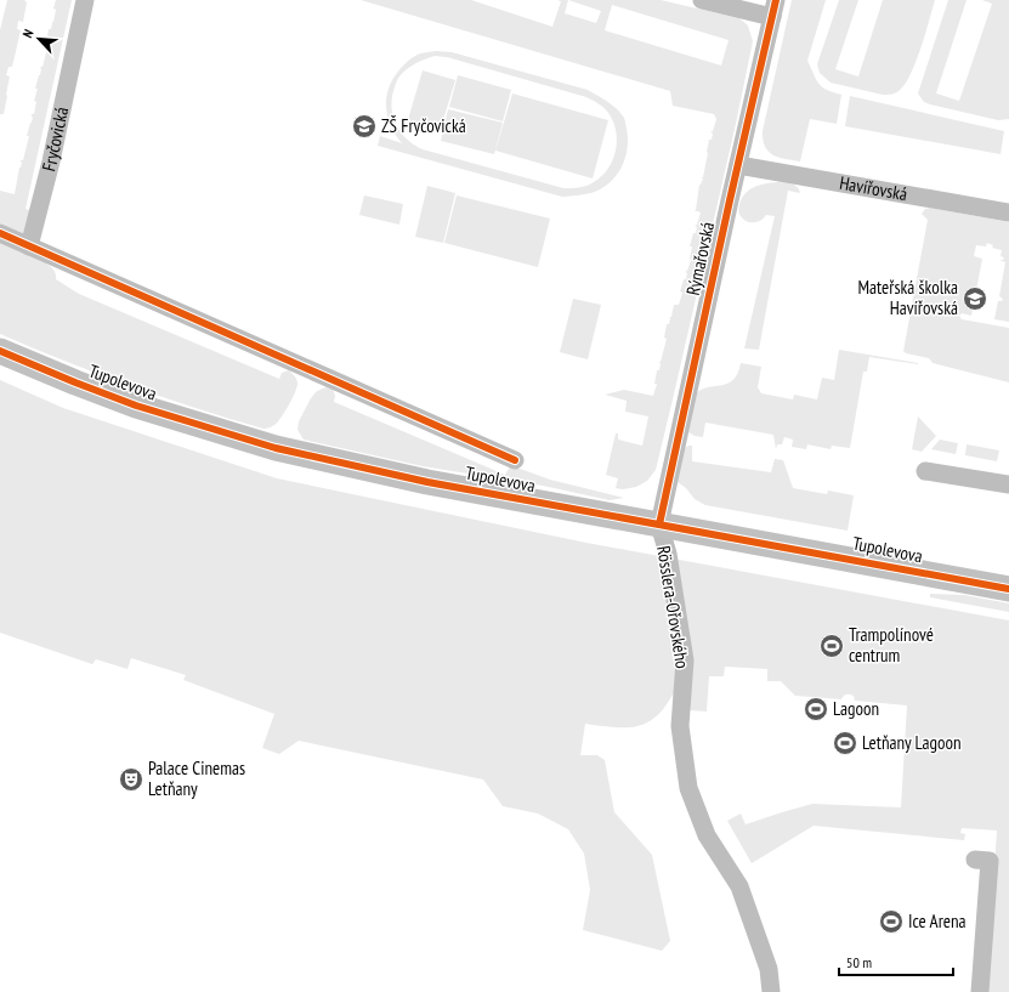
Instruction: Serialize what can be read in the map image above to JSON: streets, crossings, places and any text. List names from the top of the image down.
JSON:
{
  "streets": {
    "main road": ["Tupolevova"],
    "street": [
      "Fryčovická",
      "Havířovská",
      "Rýmařovská",
      "Rösslera-Ořovského"
    ]
  },
  "crossings": [
    ["Fryčovická", "Tupolevova"],
    ["Havířovská", "Rýmařovská"],
    ["Rýmařovská", "Tupolevova"],
    ["Rýmařovská", "Rösslera-Ořovského"],
    ["Tupolevova", "Rösslera-Ořovského"]
  ],
  "places": {
    "school or university": ["ZŠ Fryčovická", "Mateřská školka Havířovská"],
    "sports": [
      "Trampolínové centrum",
      "Lagoon",
      "Letňany Lagoon",
      "Ice Arena"
    ],
    "theatre": ["Palace Cinemas Letňany"]
  },
  "scale_bar": "50 m",
  "north": "top left"
}
